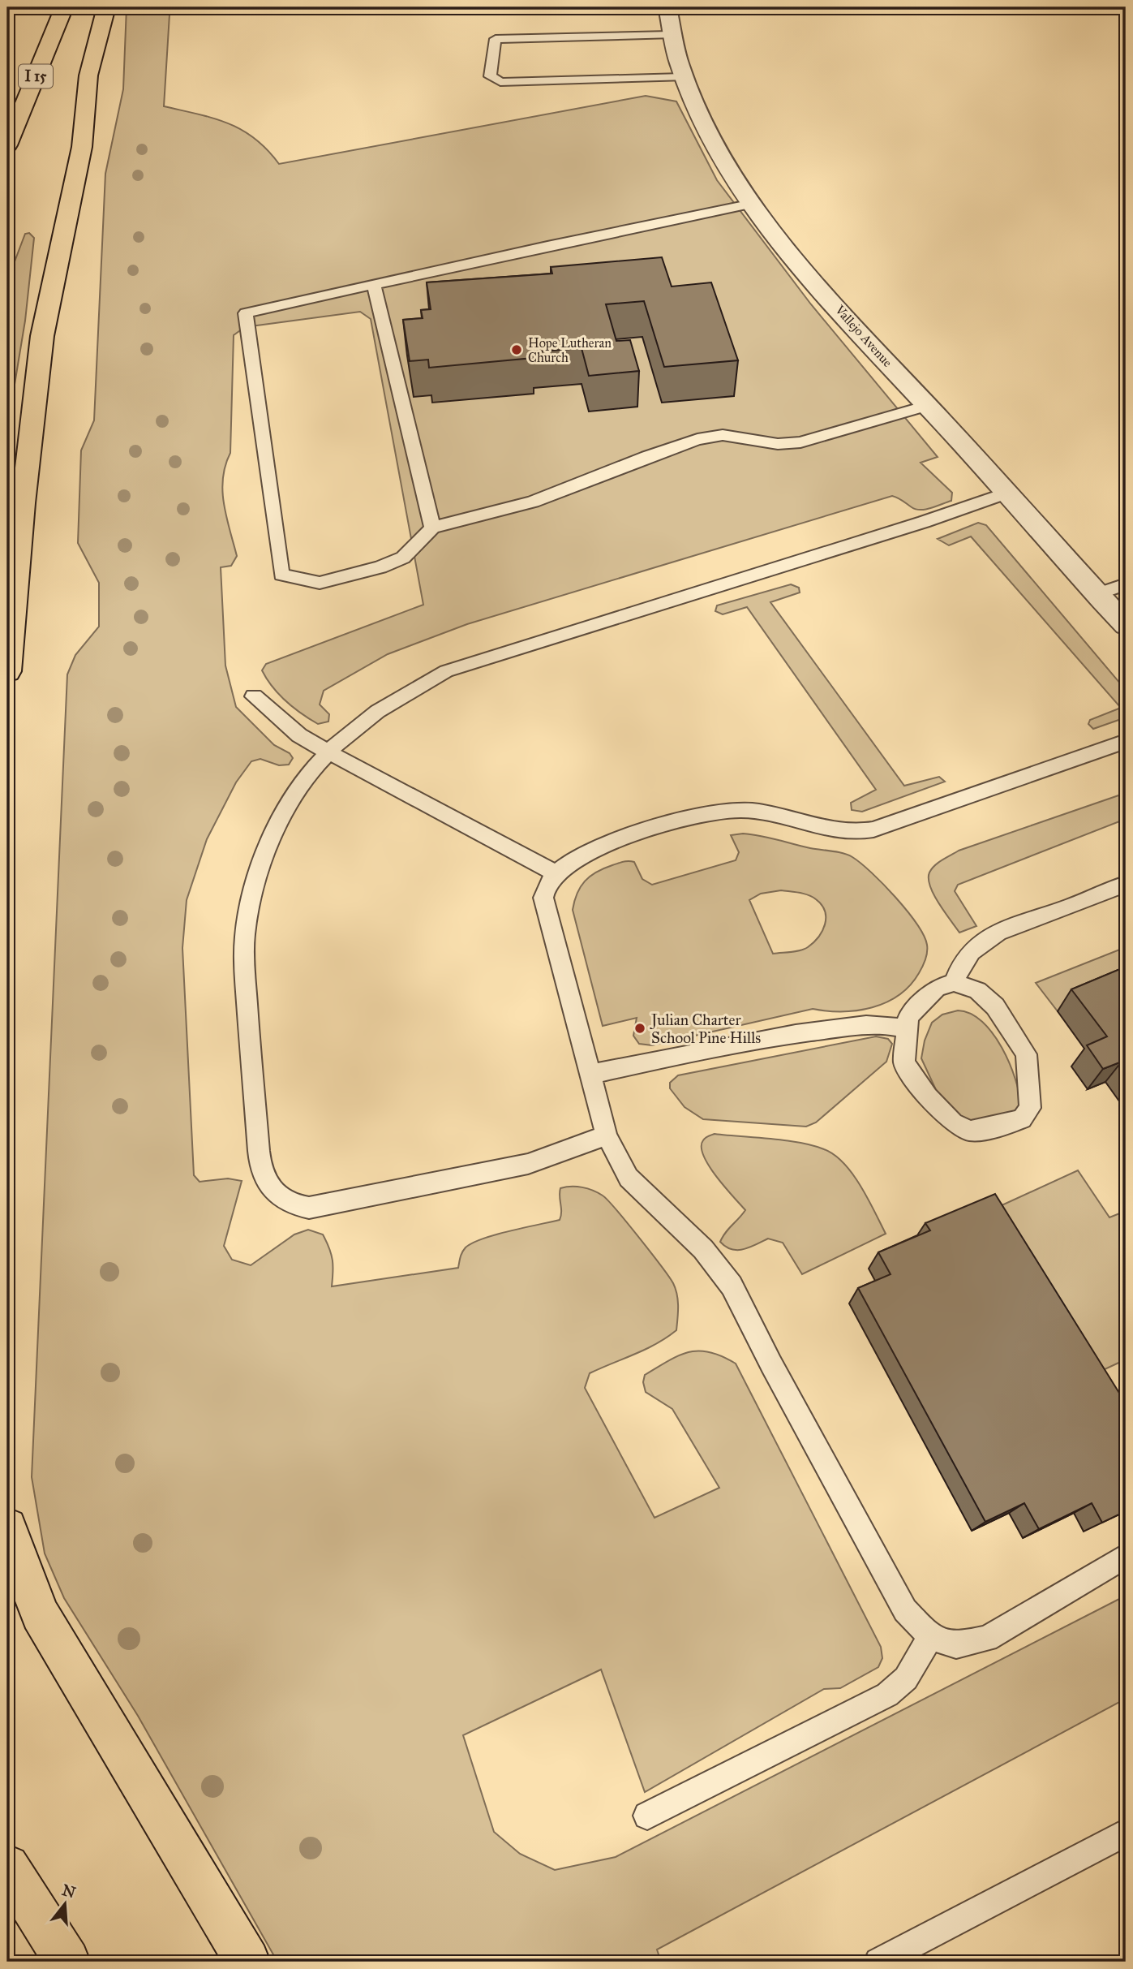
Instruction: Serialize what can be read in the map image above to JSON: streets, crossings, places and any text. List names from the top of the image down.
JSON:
{
  "streets": {
    "main road": ["I 15"],
    "street": ["Vallejo Avenue"]
  },
  "places": ["Hope Lutheran Church", "Julian Charter School Pine Hills"],
  "north": "top"
}
